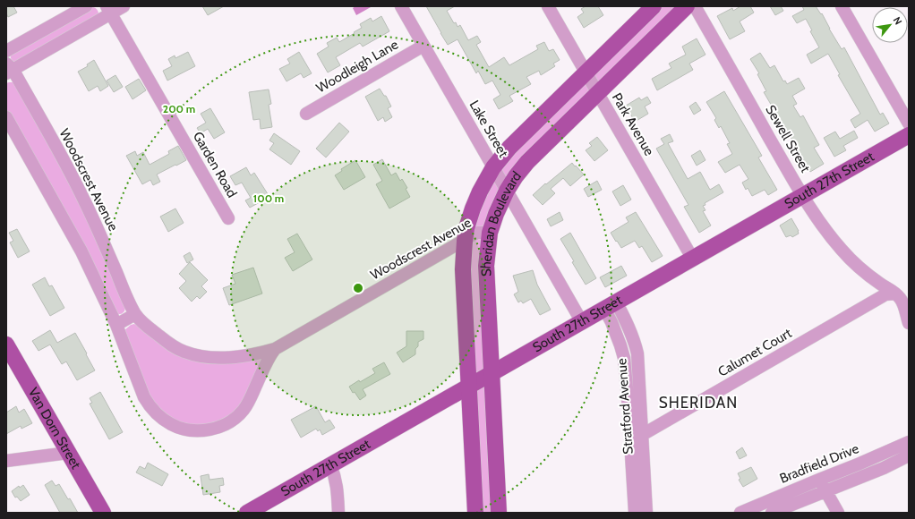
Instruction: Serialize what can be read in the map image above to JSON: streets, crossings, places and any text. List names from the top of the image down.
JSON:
{
  "streets": {
    "main road": ["South 27th Street", "Sheridan Boulevard", "Van Dorn Street"],
    "street": [
      "Woodleigh Lane",
      "Park Avenue",
      "Lake Street",
      "Sewell Street",
      "Garden Road",
      "Woodscrest Avenue",
      "Calumet Court",
      "Stratford Avenue",
      "Bradfield Drive"
    ]
  },
  "crossings": [
    ["Woodleigh Lane", "Lake Street"],
    ["Park Avenue", "South 27th Street"],
    ["Park Avenue", "Sheridan Boulevard"],
    ["Lake Street", "South 27th Street"],
    ["Lake Street", "Sheridan Boulevard"],
    ["Sewell Street", "South 27th Street"],
    ["Sewell Street", "Calumet Court"],
    ["Woodscrest Avenue", "Sheridan Boulevard"],
    ["South 27th Street", "Sheridan Boulevard"],
    ["South 27th Street", "Stratford Avenue"],
    ["Calumet Court", "Stratford Avenue"]
  ],
  "districts": ["SHERIDAN"],
  "north": "top right",
  "rings": ["200 m", "100 m"]
}
